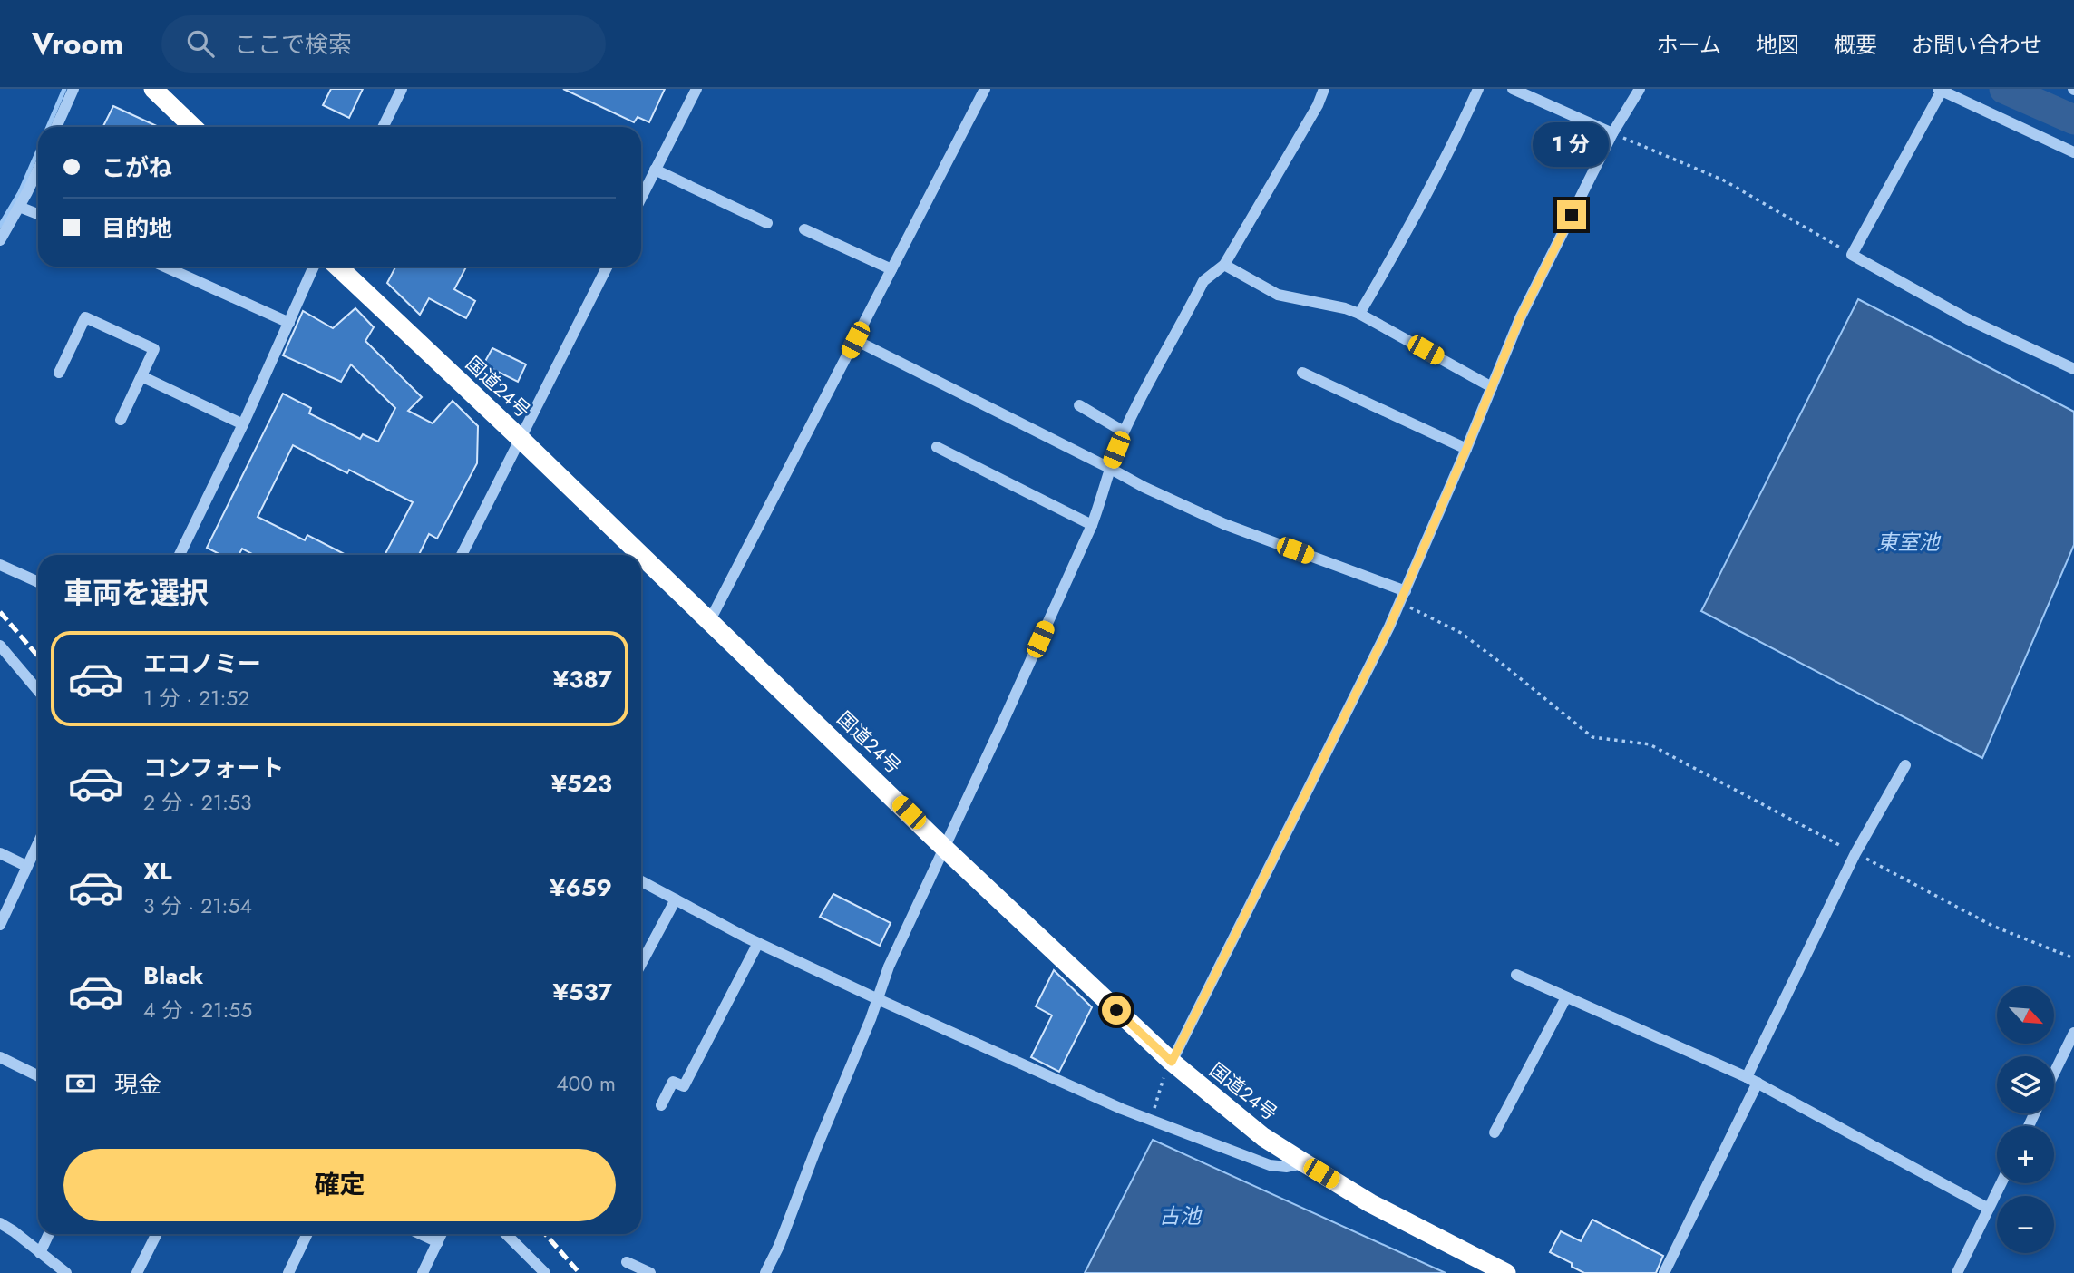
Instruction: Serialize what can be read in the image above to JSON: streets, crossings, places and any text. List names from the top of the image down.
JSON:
{
  "streets": {
    "highway": ["国道24号"]
  },
  "water": ["東室池", "古池"],
  "north": "bottom right",
  "page": {
    "header": "Vroom",
    "search": "ここで検索",
    "nav": [
      "ホーム",
      "地図",
      "概要",
      "お問い合わせ"
    ],
    "bubble": "1 分",
    "banner": ["こがね", "目的地"],
    "heading": "車両を選択",
    "list": [
      {
        "name": "エコノミー",
        "note": "1 分 · 21:52",
        "value": "¥387"
      },
      {
        "name": "コンフォート",
        "note": "2 分 · 21:53",
        "value": "¥523"
      },
      {
        "name": "XL",
        "note": "3 分 · 21:54",
        "value": "¥659"
      },
      {
        "name": "Black",
        "note": "4 分 · 21:55",
        "value": "¥537"
      }
    ],
    "map_buttons": ["+", "−"],
    "pay": ["現金", "400 m"],
    "buttons": "確定"
  }
}
